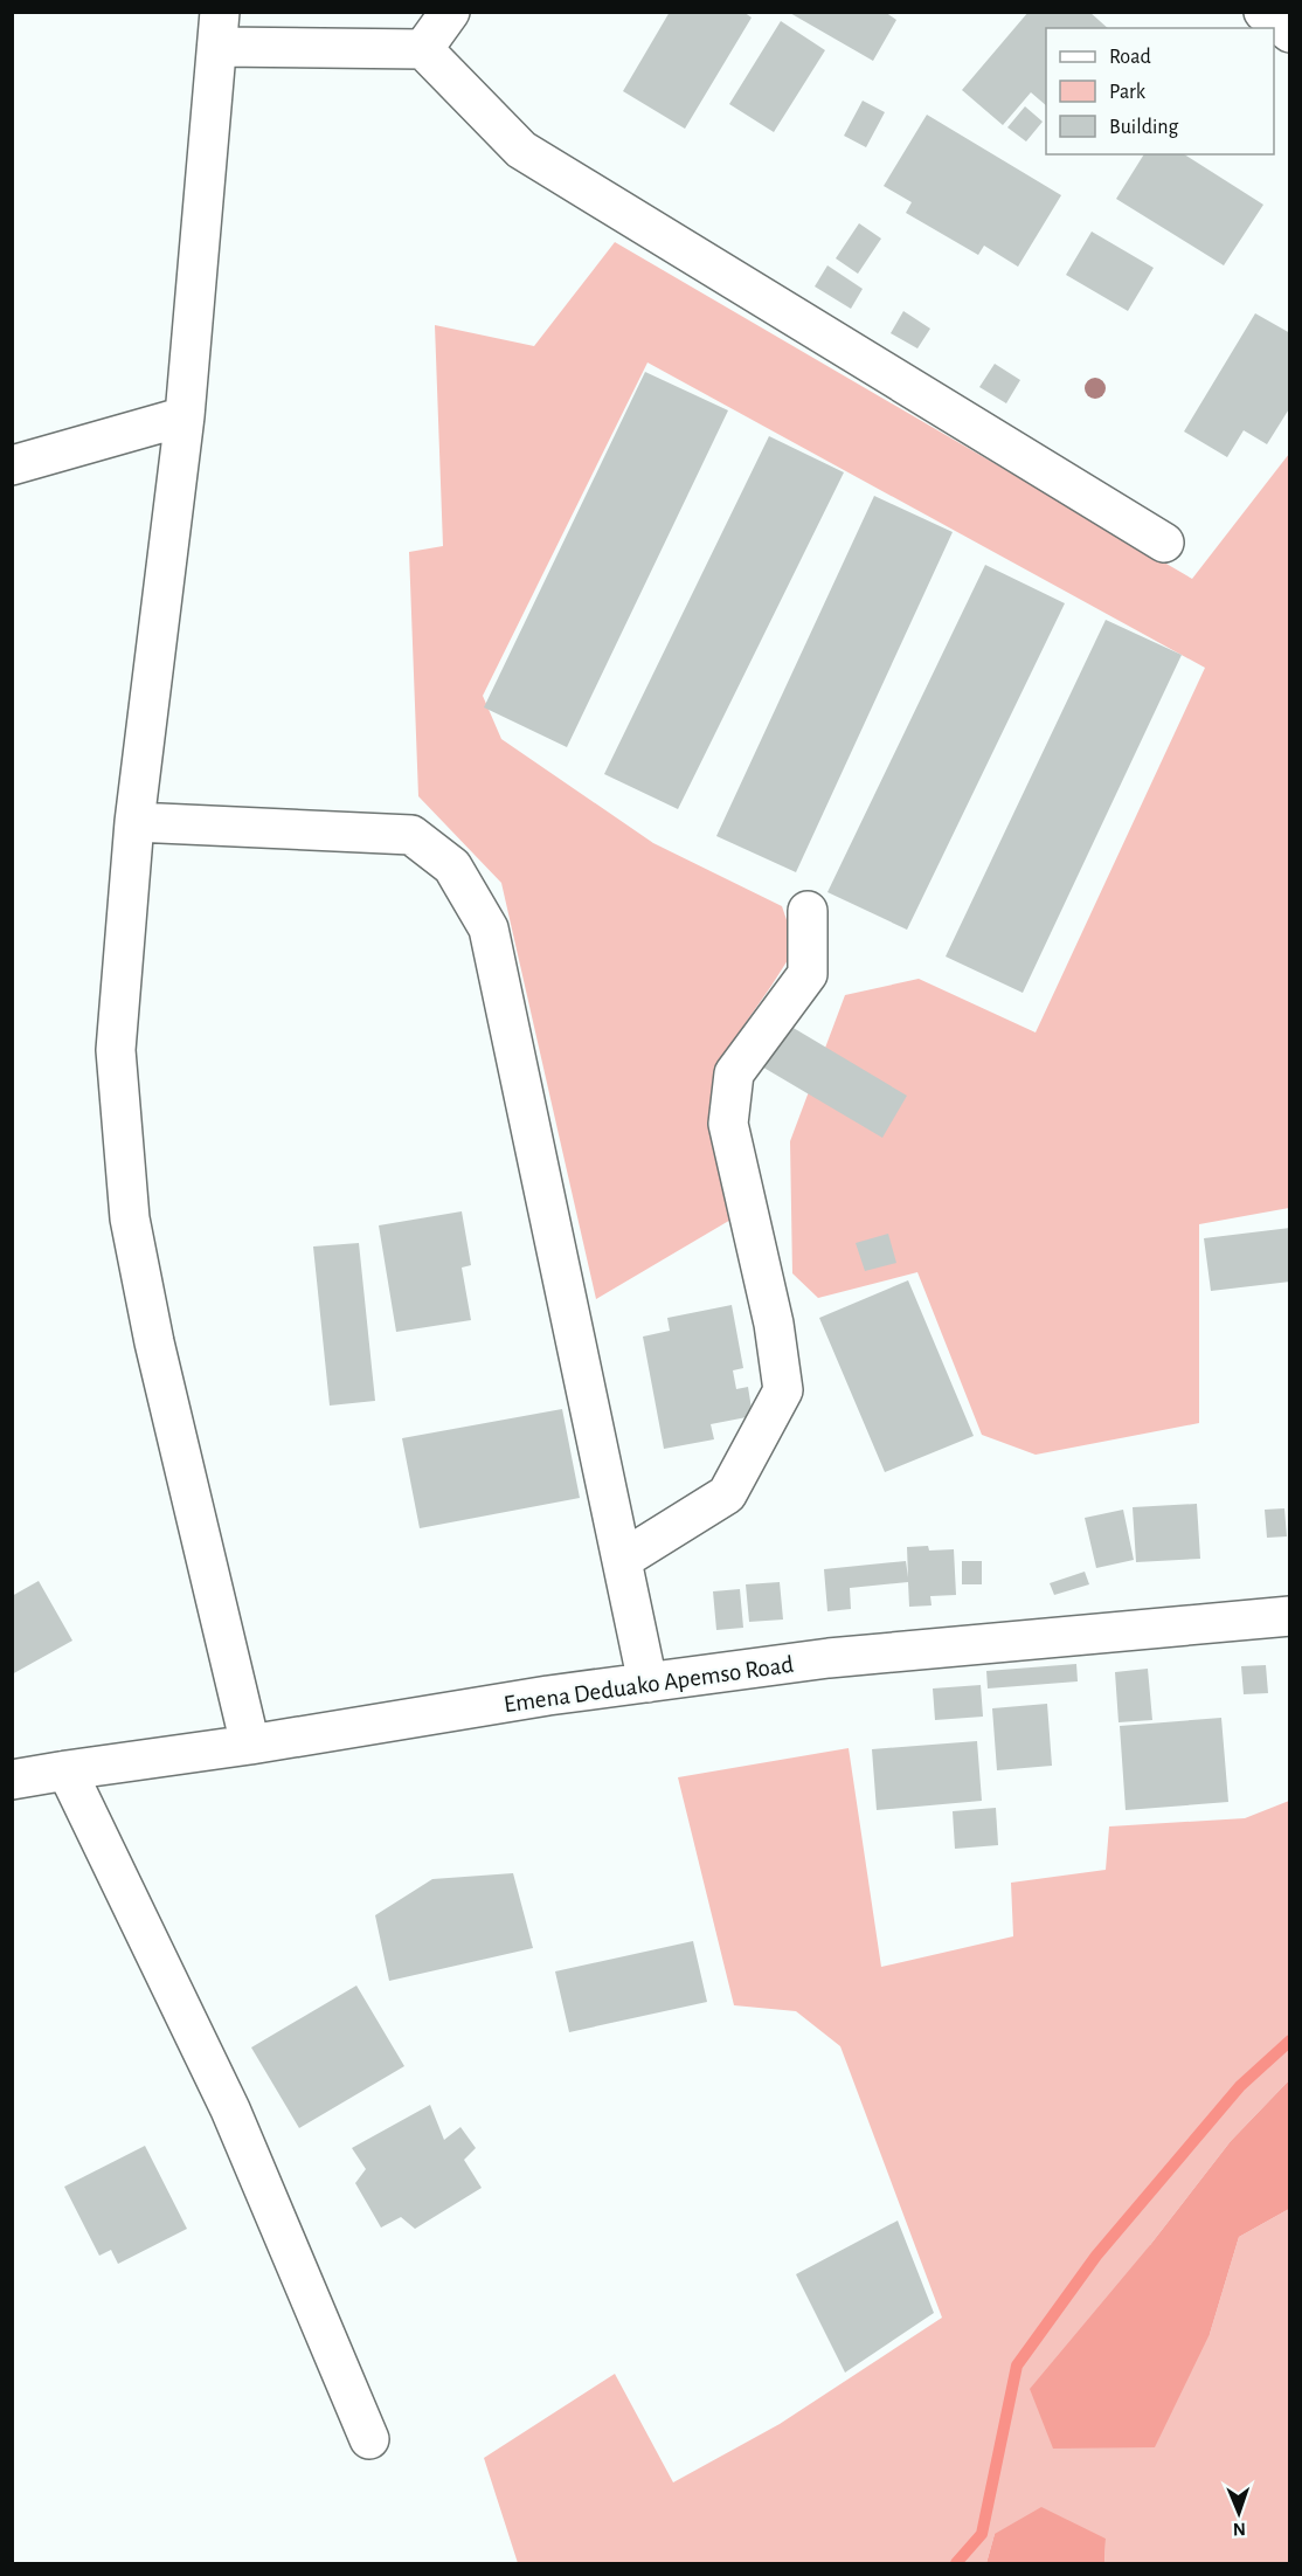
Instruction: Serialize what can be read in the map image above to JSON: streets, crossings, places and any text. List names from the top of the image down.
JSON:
{
  "streets": {
    "street": ["Emena Deduako Apemso Road"]
  },
  "legend": ["Road", "Park", "Building"],
  "north": "bottom"
}
